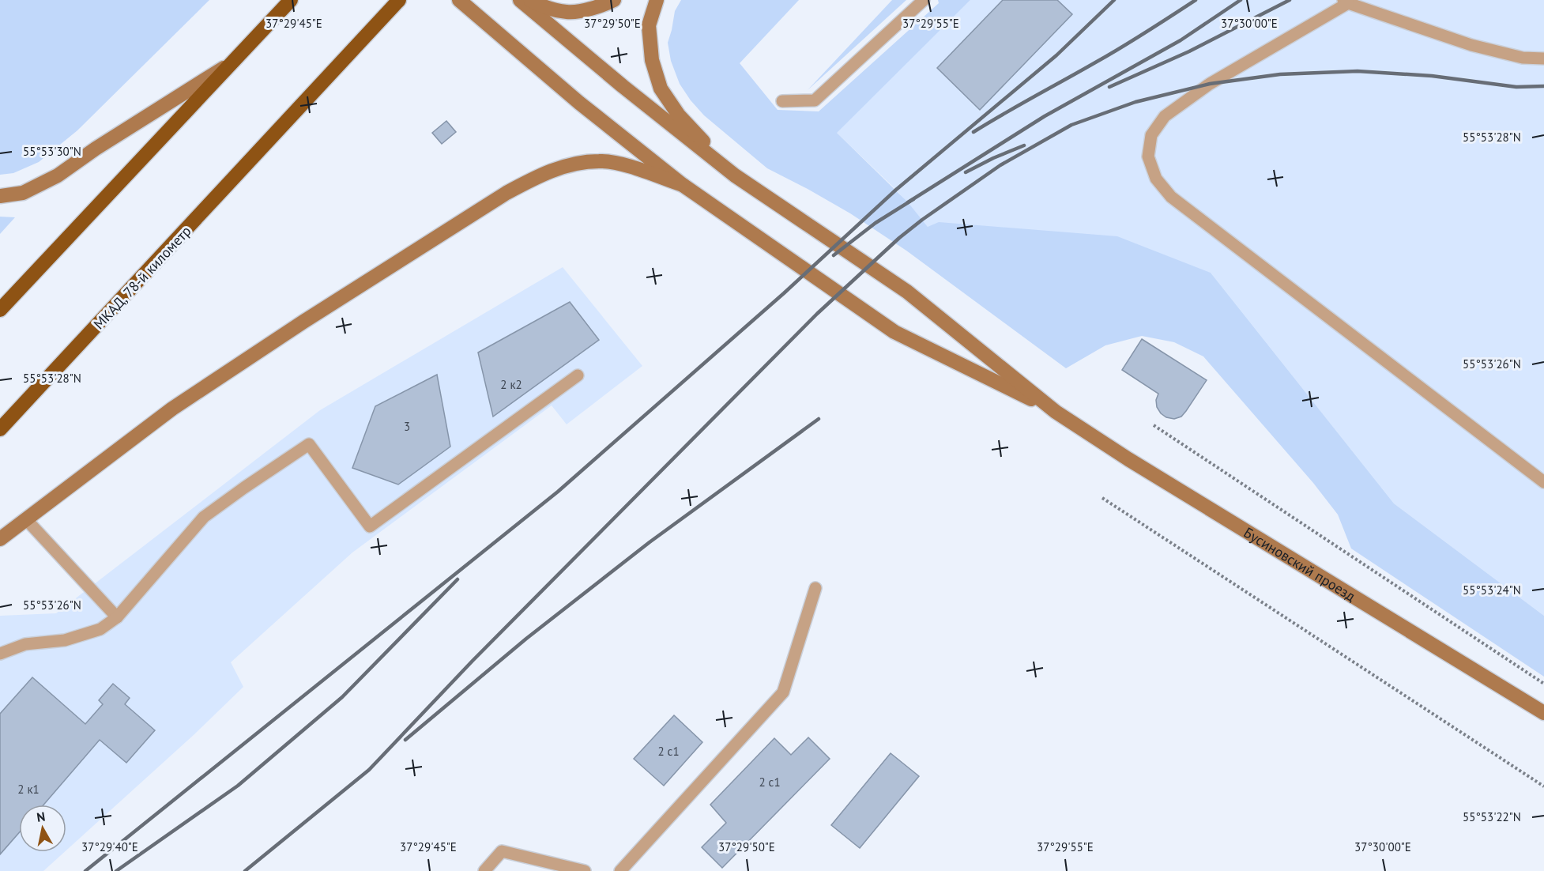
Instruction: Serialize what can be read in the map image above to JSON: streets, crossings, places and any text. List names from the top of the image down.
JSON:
{
  "streets": {
    "highway": ["МКАД, 78-й километр"],
    "main road": ["Бусиновский проезд"]
  },
  "house_numbers": [
    "2 к2",
    "3",
    "2 с1",
    "2 с1",
    "2 к1"
  ],
  "north": "top",
  "coordinates": [
    "37°29'45\"E",
    "37°29'50\"E",
    "37°29'55\"E",
    "37°30'00\"E",
    "55°53'28\"N",
    "55°53'30\"N",
    "55°53'26\"N",
    "55°53'24\"N",
    "55°53'22\"N",
    "37°29'40\"E"
  ]
}
